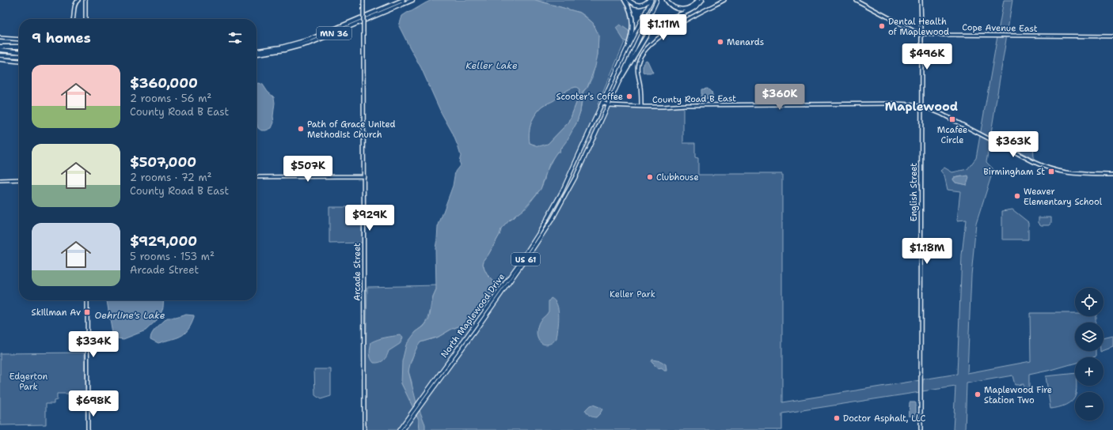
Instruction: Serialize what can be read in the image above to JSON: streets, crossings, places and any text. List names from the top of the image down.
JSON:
{
  "streets": {
    "highway": ["MN 36"],
    "main road": ["US 61", "North Maplewood Drive"],
    "street": [
      "Cope Avenue East",
      "County Road B East",
      "English Street",
      "Arcade Street"
    ]
  },
  "crossings": [
    ["Cope Avenue East", "English Street"],
    ["County Road B East", "English Street"],
    ["County Road B East", "US 61"],
    ["County Road B East", "North Maplewood Drive"],
    ["US 61", "North Maplewood Drive"]
  ],
  "districts": ["Maplewood"],
  "water": ["Keller Lake", "Oehrline's Lake"],
  "parks": ["Keller Park", "Edgerton Park"],
  "places": {
    "other": [
      "Dental Health of Maplewood",
      "Menards",
      "Scooter's Coffee",
      "Path of Grace United Methodist Church",
      "Clubhouse",
      "Weaver Elementary School",
      "Maplewood Fire Station Two",
      "Doctor Asphalt, LLC"
    ],
    "transit": ["Mcafee Circle", "Birmingham St", "Skillman Av"]
  },
  "page": {
    "price": [
      "$1.11M",
      "$496K",
      "$360K",
      "$363K",
      "$507K",
      "$929K",
      "$1.18M",
      "$334K",
      "$698K"
    ],
    "heading": "9 homes",
    "list": [
      {
        "name": "$360,000",
        "note": "2 rooms · 56 m² · County Road B East"
      },
      {
        "name": "$507,000",
        "note": "2 rooms · 72 m² · County Road B East"
      },
      {
        "name": "$929,000",
        "note": "5 rooms · 153 m² · Arcade Street"
      }
    ],
    "map_buttons": ["+", "−"]
  }
}
